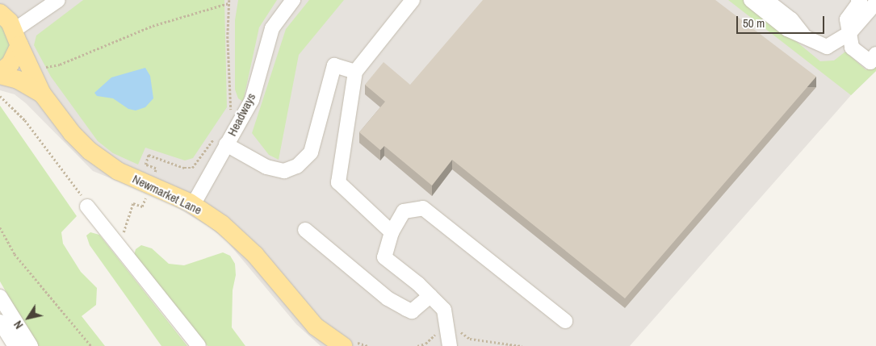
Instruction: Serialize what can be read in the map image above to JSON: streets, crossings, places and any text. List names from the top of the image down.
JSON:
{
  "streets": {
    "main road": ["Newmarket Lane"],
    "street": ["Headways"]
  },
  "crossings": [
    ["Headways", "Newmarket Lane"]
  ],
  "scale_bar": "50 m",
  "north": "bottom left"
}
